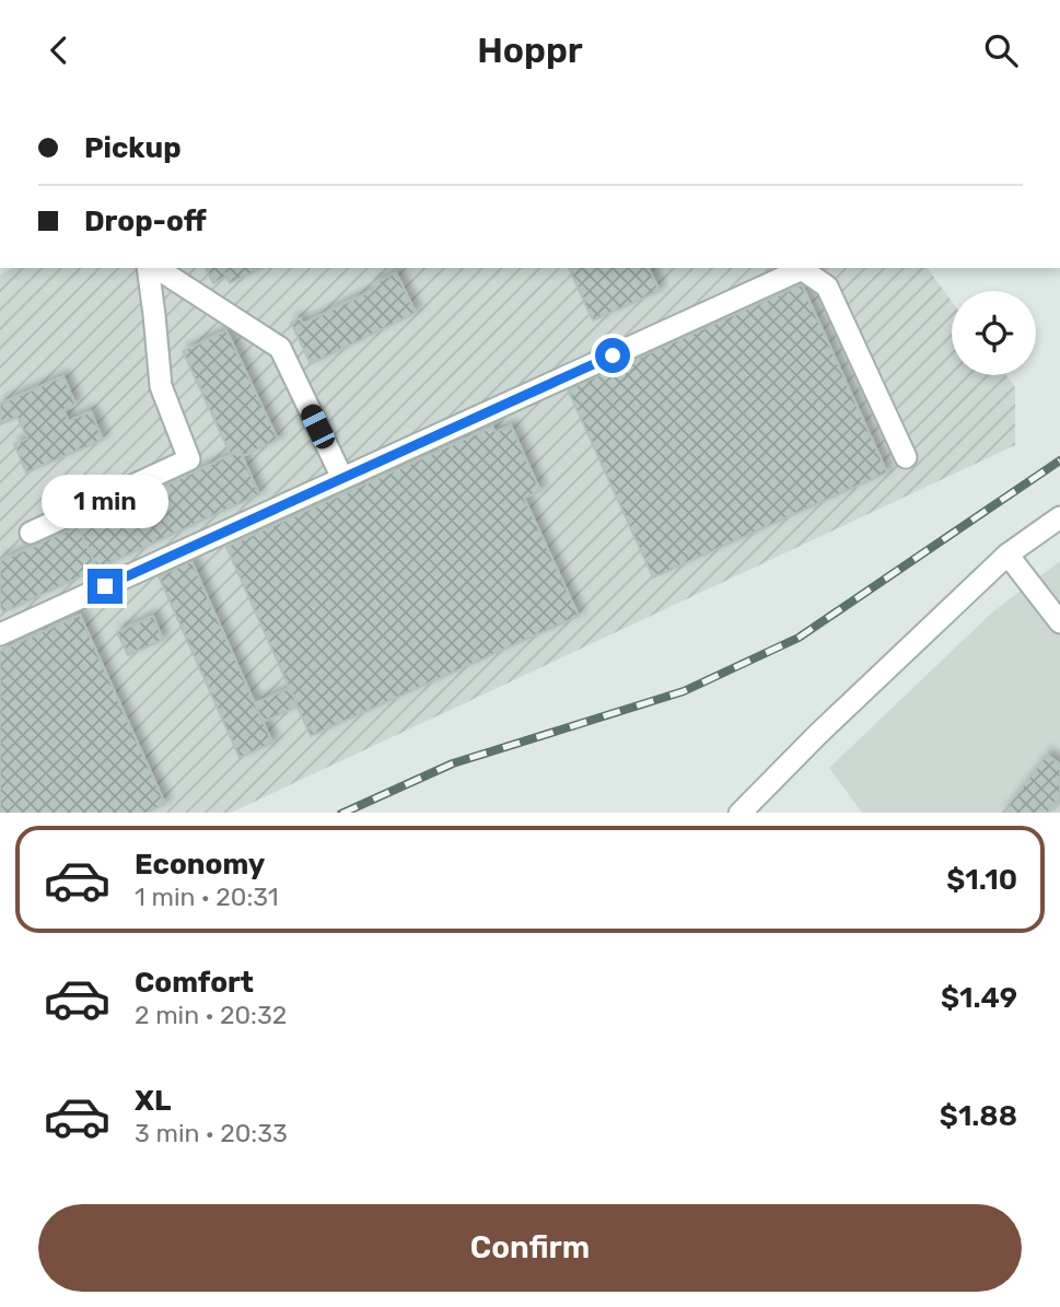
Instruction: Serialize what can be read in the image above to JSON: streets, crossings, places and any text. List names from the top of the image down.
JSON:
{
  "page": {
    "header": "Hoppr",
    "banner": ["Pickup", "Drop-off"],
    "bubble": "1 min",
    "list": [
      {
        "name": "Economy",
        "note": "1 min · 20:31",
        "value": "$1.10"
      },
      {
        "name": "Comfort",
        "note": "2 min · 20:32",
        "value": "$1.49"
      },
      {
        "name": "XL",
        "note": "3 min · 20:33",
        "value": "$1.88"
      }
    ],
    "buttons": "Confirm"
  }
}
